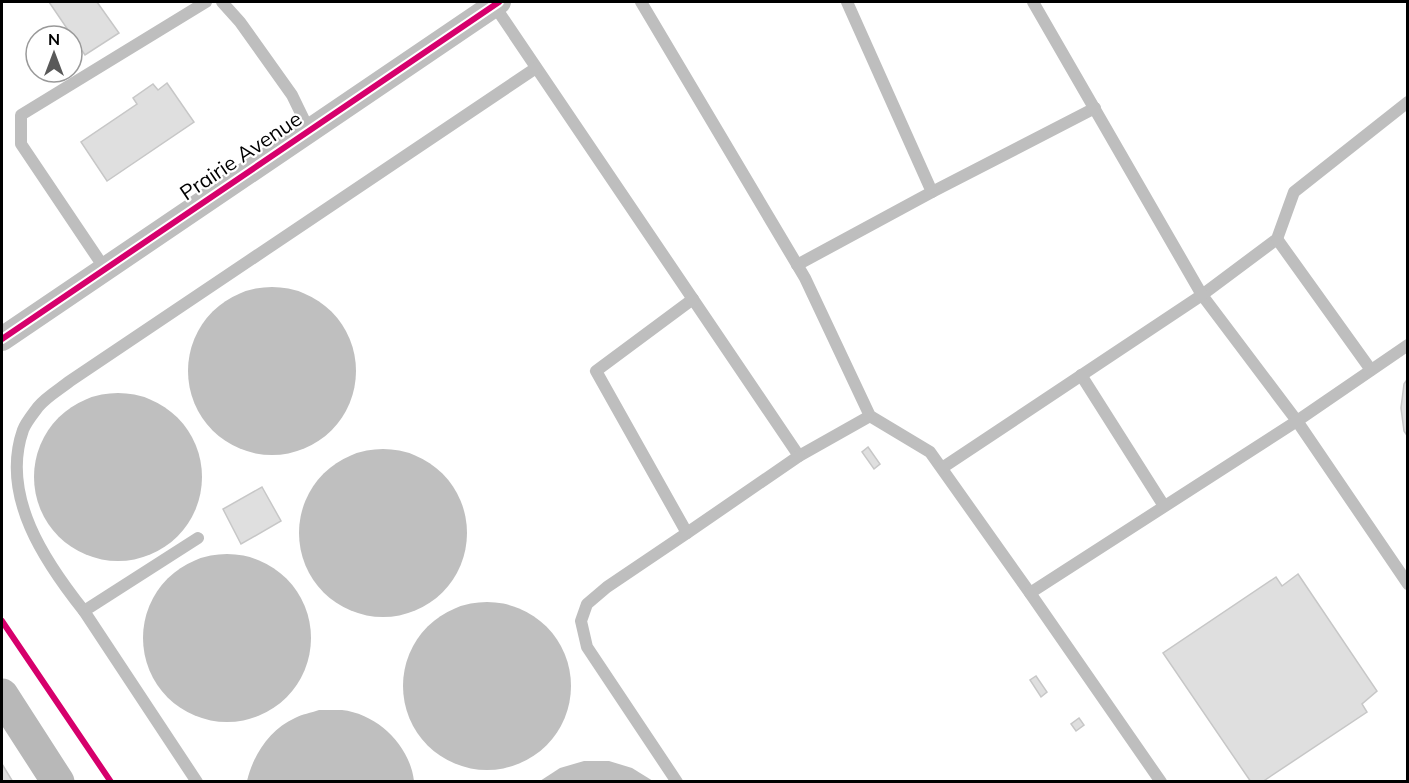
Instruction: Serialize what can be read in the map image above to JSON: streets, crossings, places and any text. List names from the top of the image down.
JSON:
{
  "streets": {
    "street": ["Prairie Avenue"]
  },
  "north": "top"
}
